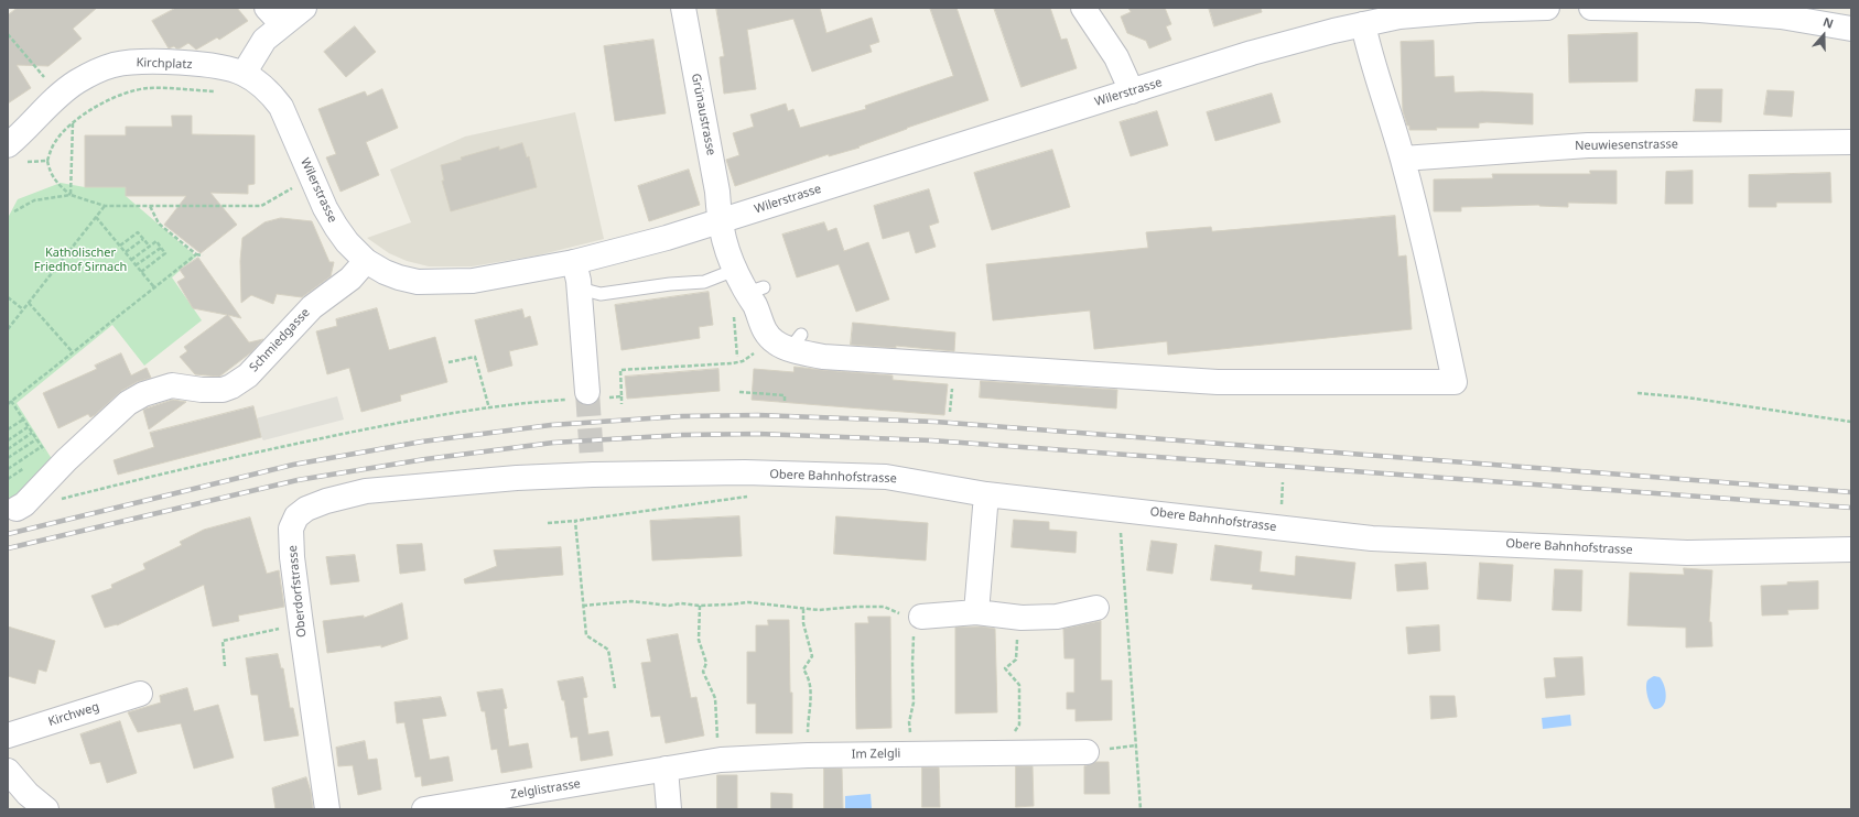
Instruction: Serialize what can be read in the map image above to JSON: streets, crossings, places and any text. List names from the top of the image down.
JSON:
{
  "streets": {
    "street": [
      "Kirchplatz",
      "Wilerstrasse",
      "Grünaustrasse",
      "Neuwiesenstrasse",
      "Schmiedgasse",
      "Obere Bahnhofstrasse",
      "Oberdorfstrasse",
      "Kirchweg",
      "Im Zelgli",
      "Zelglistrasse"
    ]
  },
  "crossings": [
    ["Kirchplatz", "Wilerstrasse"],
    ["Wilerstrasse", "Grünaustrasse"],
    ["Wilerstrasse", "Schmiedgasse"],
    ["Obere Bahnhofstrasse", "Oberdorfstrasse"],
    ["Im Zelgli", "Zelglistrasse"]
  ],
  "parks": ["Katholischer Friedhof Sirnach"],
  "north": "top"
}
